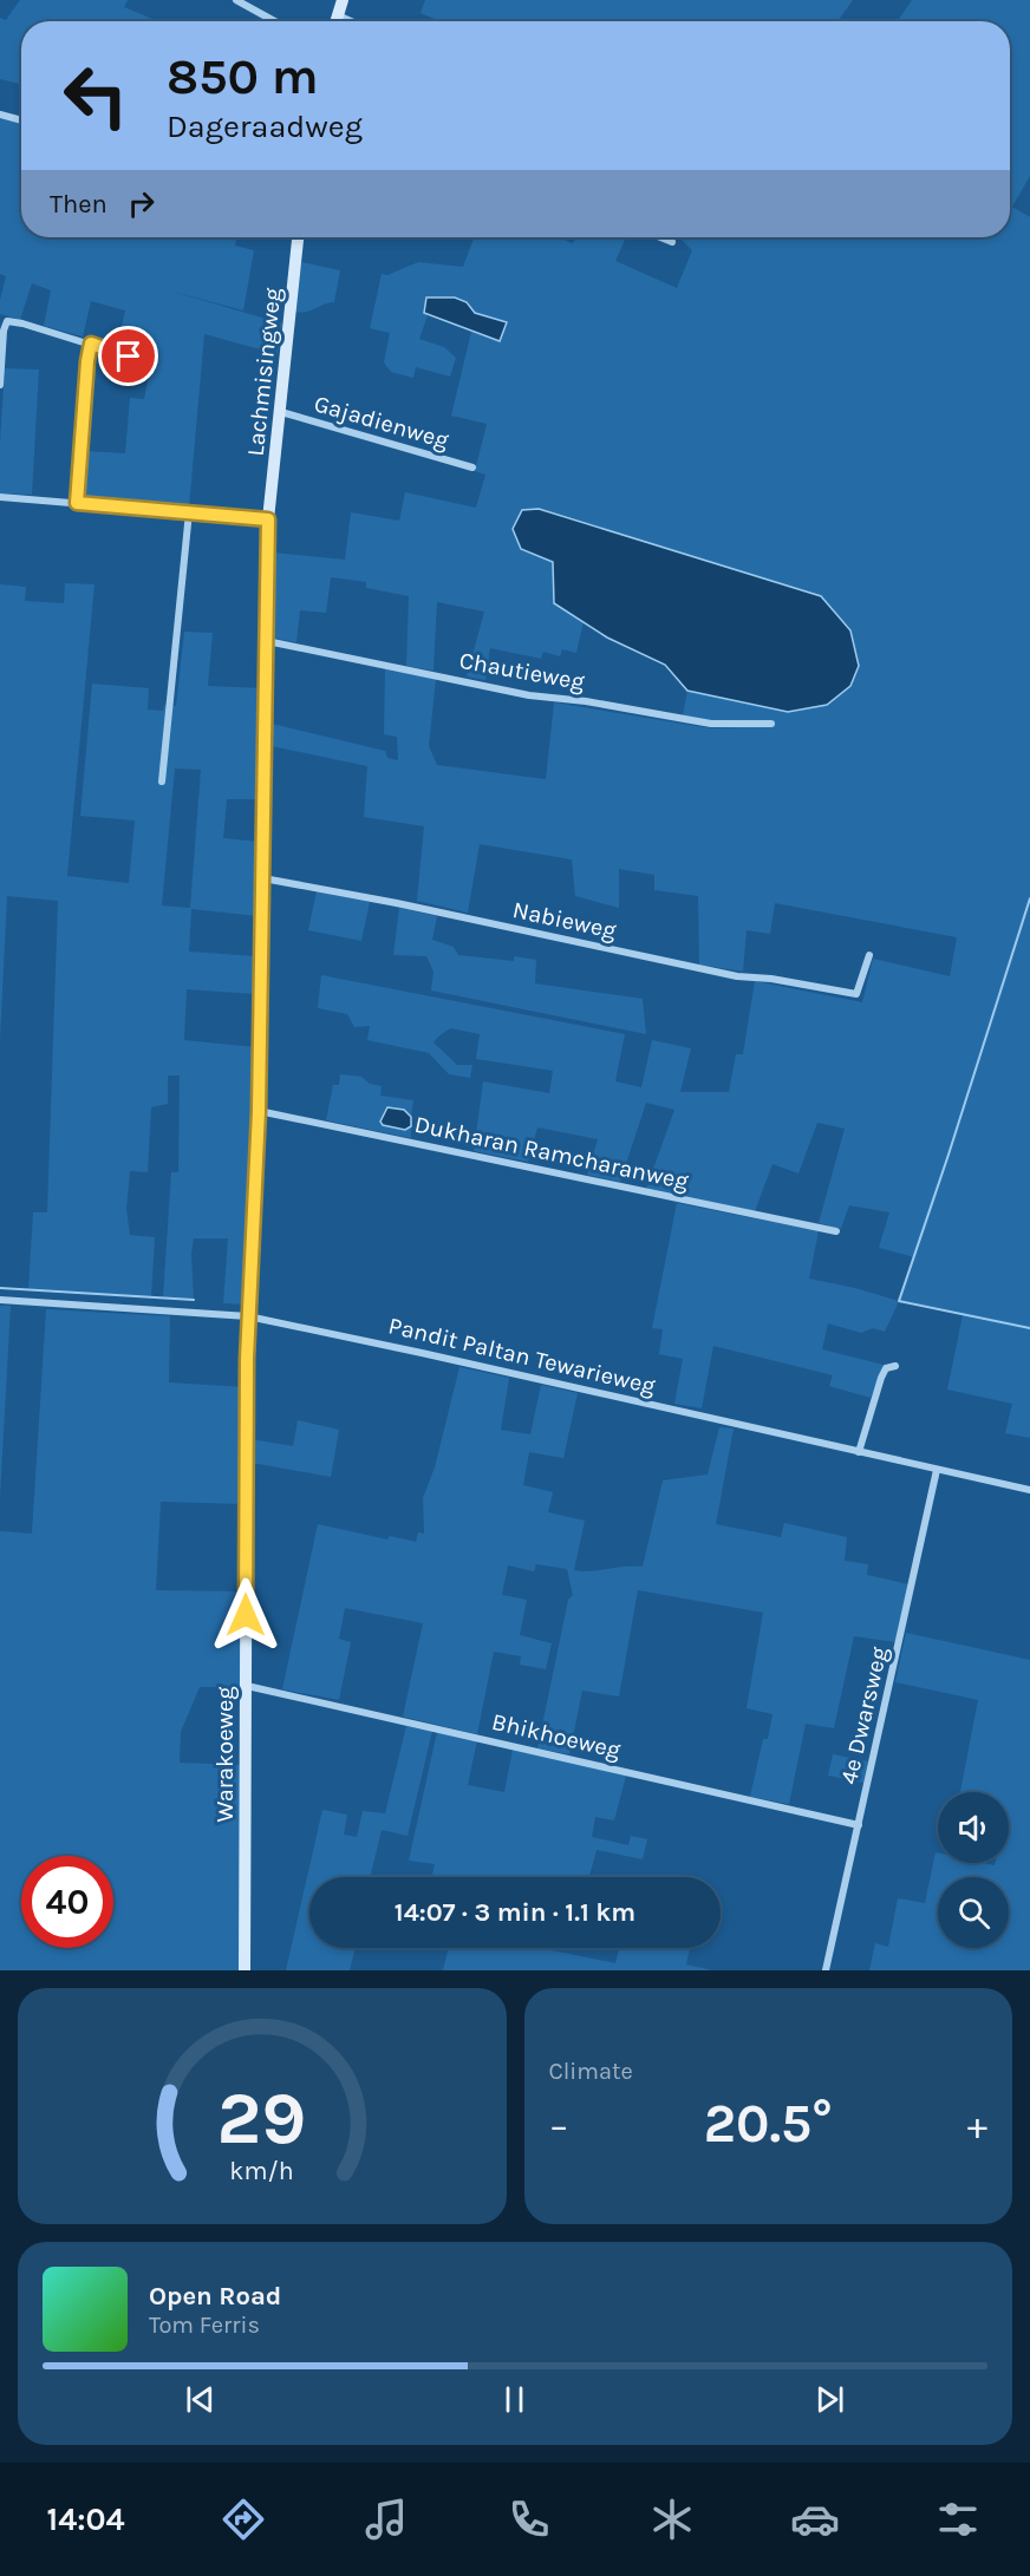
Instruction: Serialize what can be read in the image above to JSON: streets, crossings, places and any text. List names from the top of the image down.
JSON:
{
  "streets": {
    "street": [
      "Lachmisingweg",
      "Gajadienweg",
      "Chautieweg",
      "Nabieweg",
      "Dukharan Ramcharanweg",
      "Pandit Paltan Tewarieweg",
      "4e Dwarsweg",
      "Bhikhoeweg",
      "Warakoeweg"
    ]
  },
  "crossings": [
    ["Lachmisingweg", "Gajadienweg"],
    ["Lachmisingweg", "Warakoeweg"],
    ["Chautieweg", "Warakoeweg"],
    ["Nabieweg", "Warakoeweg"],
    ["Dukharan Ramcharanweg", "Warakoeweg"],
    ["Pandit Paltan Tewarieweg", "4e Dwarsweg"],
    ["Pandit Paltan Tewarieweg", "Warakoeweg"],
    ["4e Dwarsweg", "Bhikhoeweg"],
    ["Bhikhoeweg", "Warakoeweg"]
  ],
  "page": {
    "turn": ["850 m", "Dageraadweg"],
    "then": "Then",
    "limit": "40",
    "trip": "14:07 · 3 min · 1.1 km",
    "tile": "Climate",
    "heat": ["−", "20.5°", "+"],
    "song": ["Open Road", "Tom Ferris"],
    "tabs": "14:04",
    "gauge": ["29", "km/h"]
  }
}
